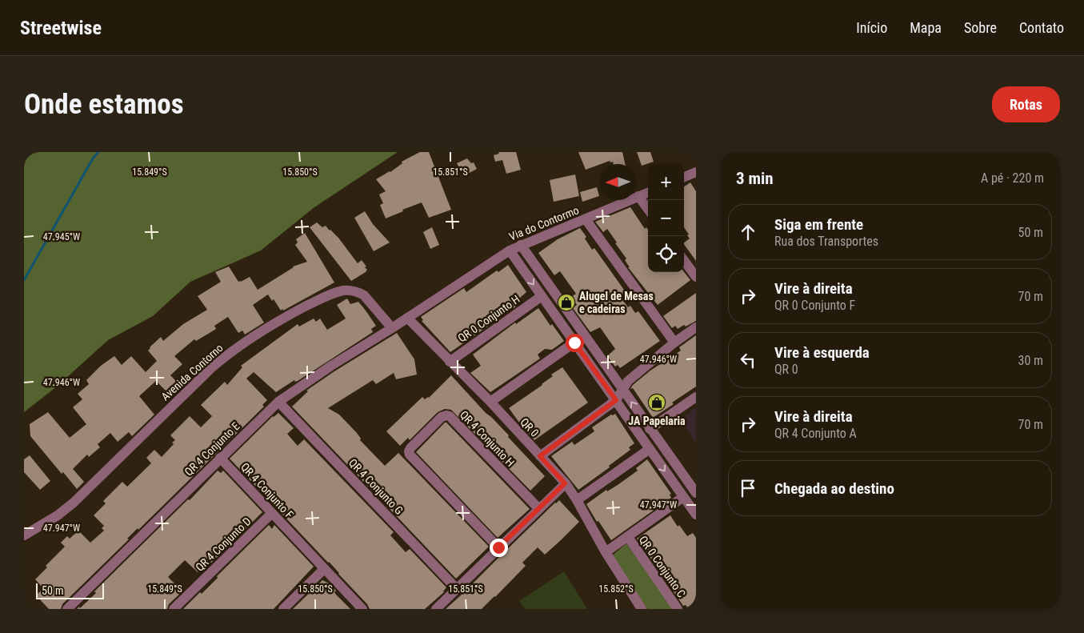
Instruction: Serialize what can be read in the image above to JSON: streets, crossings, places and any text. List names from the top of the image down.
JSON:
{
  "streets": {
    "street": [
      "Via do Contormo",
      "QR 0 Conjunto H",
      "Avenida Contorno",
      "QR 0",
      "QR 4 Conjunto H",
      "QR 4 Conjunto E",
      "QR 4 Conjunto G",
      "QR 4 Conjunto F",
      "QR 4 Conjunto D",
      "QR 0 Conjunto C"
    ]
  },
  "crossings": [
    ["Via do Contormo", "Avenida Contorno"],
    ["Via do Contormo", "QR 0"],
    ["Via do Contormo", "QR 4 Conjunto E"],
    ["QR 0 Conjunto H", "QR 0"],
    ["Avenida Contorno", "QR 4 Conjunto E"],
    ["QR 4 Conjunto E", "QR 4 Conjunto G"],
    ["QR 4 Conjunto E", "QR 4 Conjunto F"],
    ["QR 4 Conjunto F", "QR 4 Conjunto D"]
  ],
  "places": {
    "shop": ["Alugel de Mesas e cadeiras", "JA Papelaria"]
  },
  "scale_bar": "50 m",
  "north": "left",
  "page": {
    "header": "Streetwise",
    "nav": [
      "Início",
      "Mapa",
      "Sobre",
      "Contato"
    ],
    "buttons": "Rotas",
    "title": "Onde estamos",
    "heading": ["3 min", "A pé · 220 m"],
    "map_buttons": ["+", "−"],
    "list": [
      ["Siga em frente", "Rua dos Transportes", "50 m"],
      ["Vire à direita", "QR 0 Conjunto F", "70 m"],
      ["Vire à esquerda", "QR 0", "30 m"],
      ["Vire à direita", "QR 4 Conjunto A", "70 m"],
      "Chegada ao destino"
    ],
    "scale": "50 m"
  },
  "coordinates": [
    "15.849°S",
    "15.850°S",
    "15.851°S",
    "47.945°W",
    "47.946°W",
    "47.947°W",
    "15.852°S"
  ]
}
